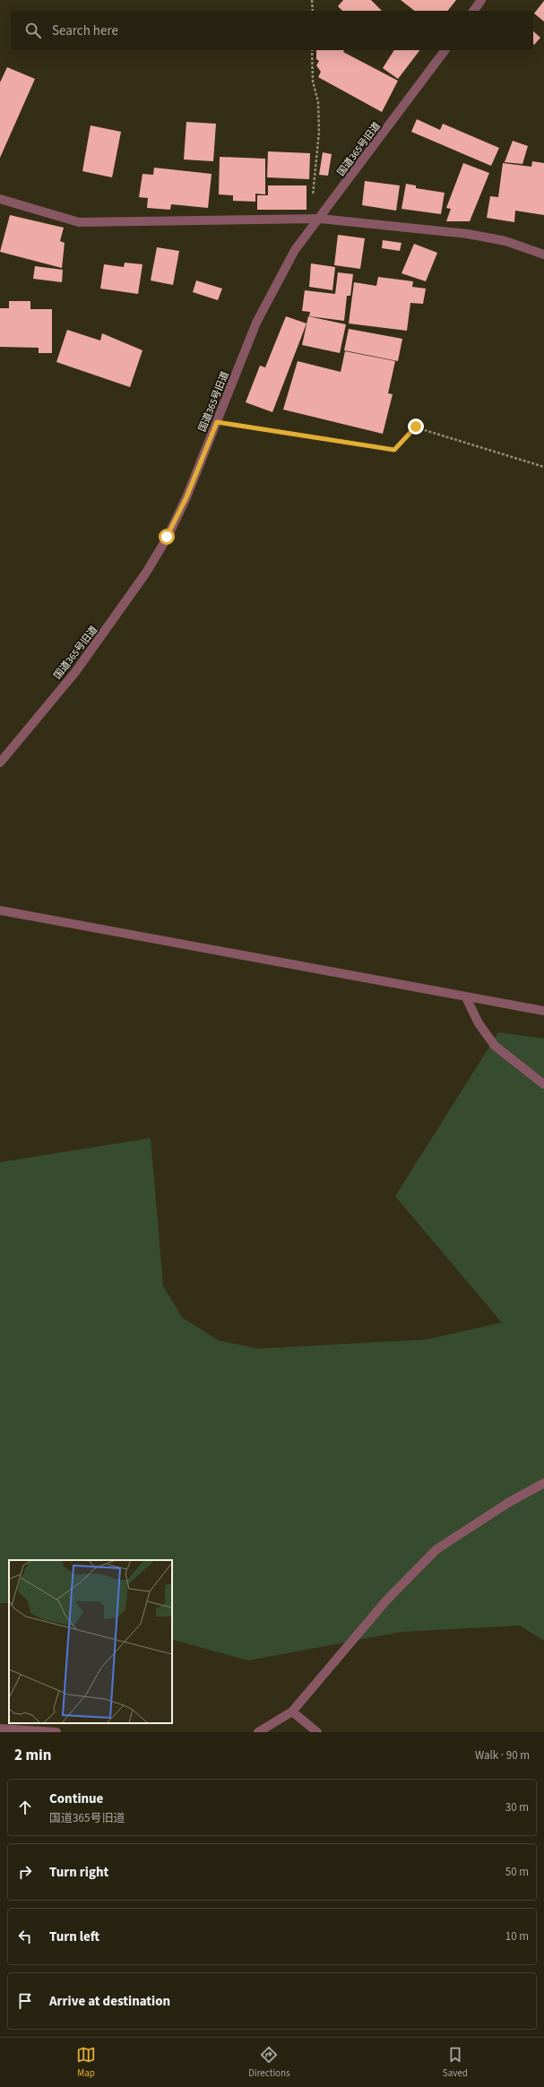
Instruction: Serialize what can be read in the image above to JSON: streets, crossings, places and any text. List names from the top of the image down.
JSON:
{
  "streets": {
    "street": ["国道365号旧道"]
  },
  "page": {
    "search": "Search here",
    "heading": ["2 min", "Walk · 90 m"],
    "list": [
      ["Continue", "国道365号旧道", "30 m"],
      ["Turn right", "50 m"],
      ["Turn left", "10 m"],
      "Arrive at destination"
    ],
    "nav": ["Map", "Directions", "Saved"]
  }
}
